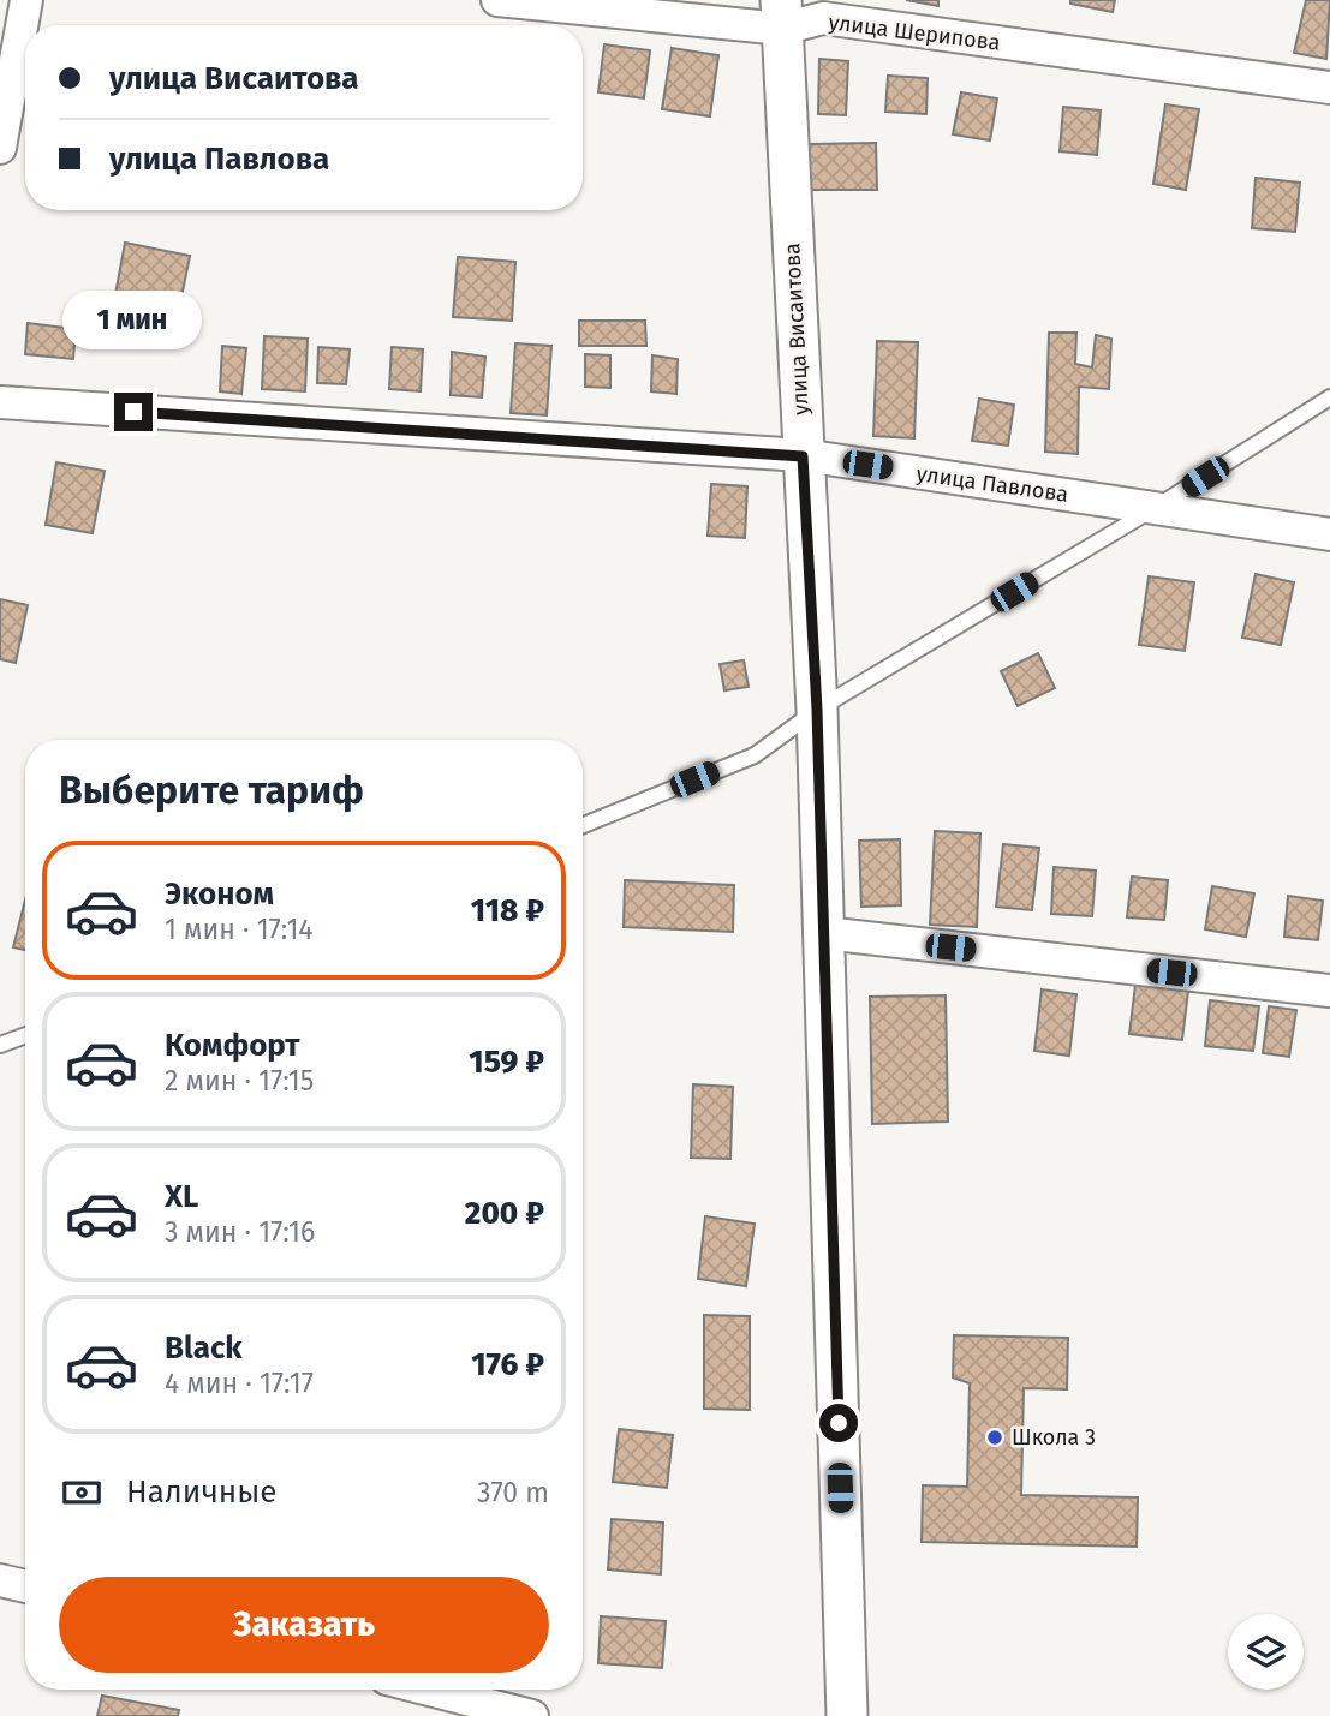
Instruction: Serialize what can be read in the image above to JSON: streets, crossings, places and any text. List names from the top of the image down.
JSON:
{
  "streets": {
    "street": ["улица Шерипова", "улица Висаитова", "улица Павлова"]
  },
  "crossings": [
    ["улица Шерипова", "улица Висаитова"],
    ["улица Висаитова", "улица Павлова"]
  ],
  "places": ["Школа 3"],
  "page": {
    "banner": ["улица Висаитова", "улица Павлова"],
    "bubble": "1 мин",
    "heading": "Выберите тариф",
    "list": [
      {
        "name": "Эконом",
        "note": "1 мин · 17:14",
        "value": "118 ₽"
      },
      {
        "name": "Комфорт",
        "note": "2 мин · 17:15",
        "value": "159 ₽"
      },
      {
        "name": "XL",
        "note": "3 мин · 17:16",
        "value": "200 ₽"
      },
      {
        "name": "Black",
        "note": "4 мин · 17:17",
        "value": "176 ₽"
      }
    ],
    "pay": ["Наличные", "370 m"],
    "buttons": "Заказать"
  }
}
